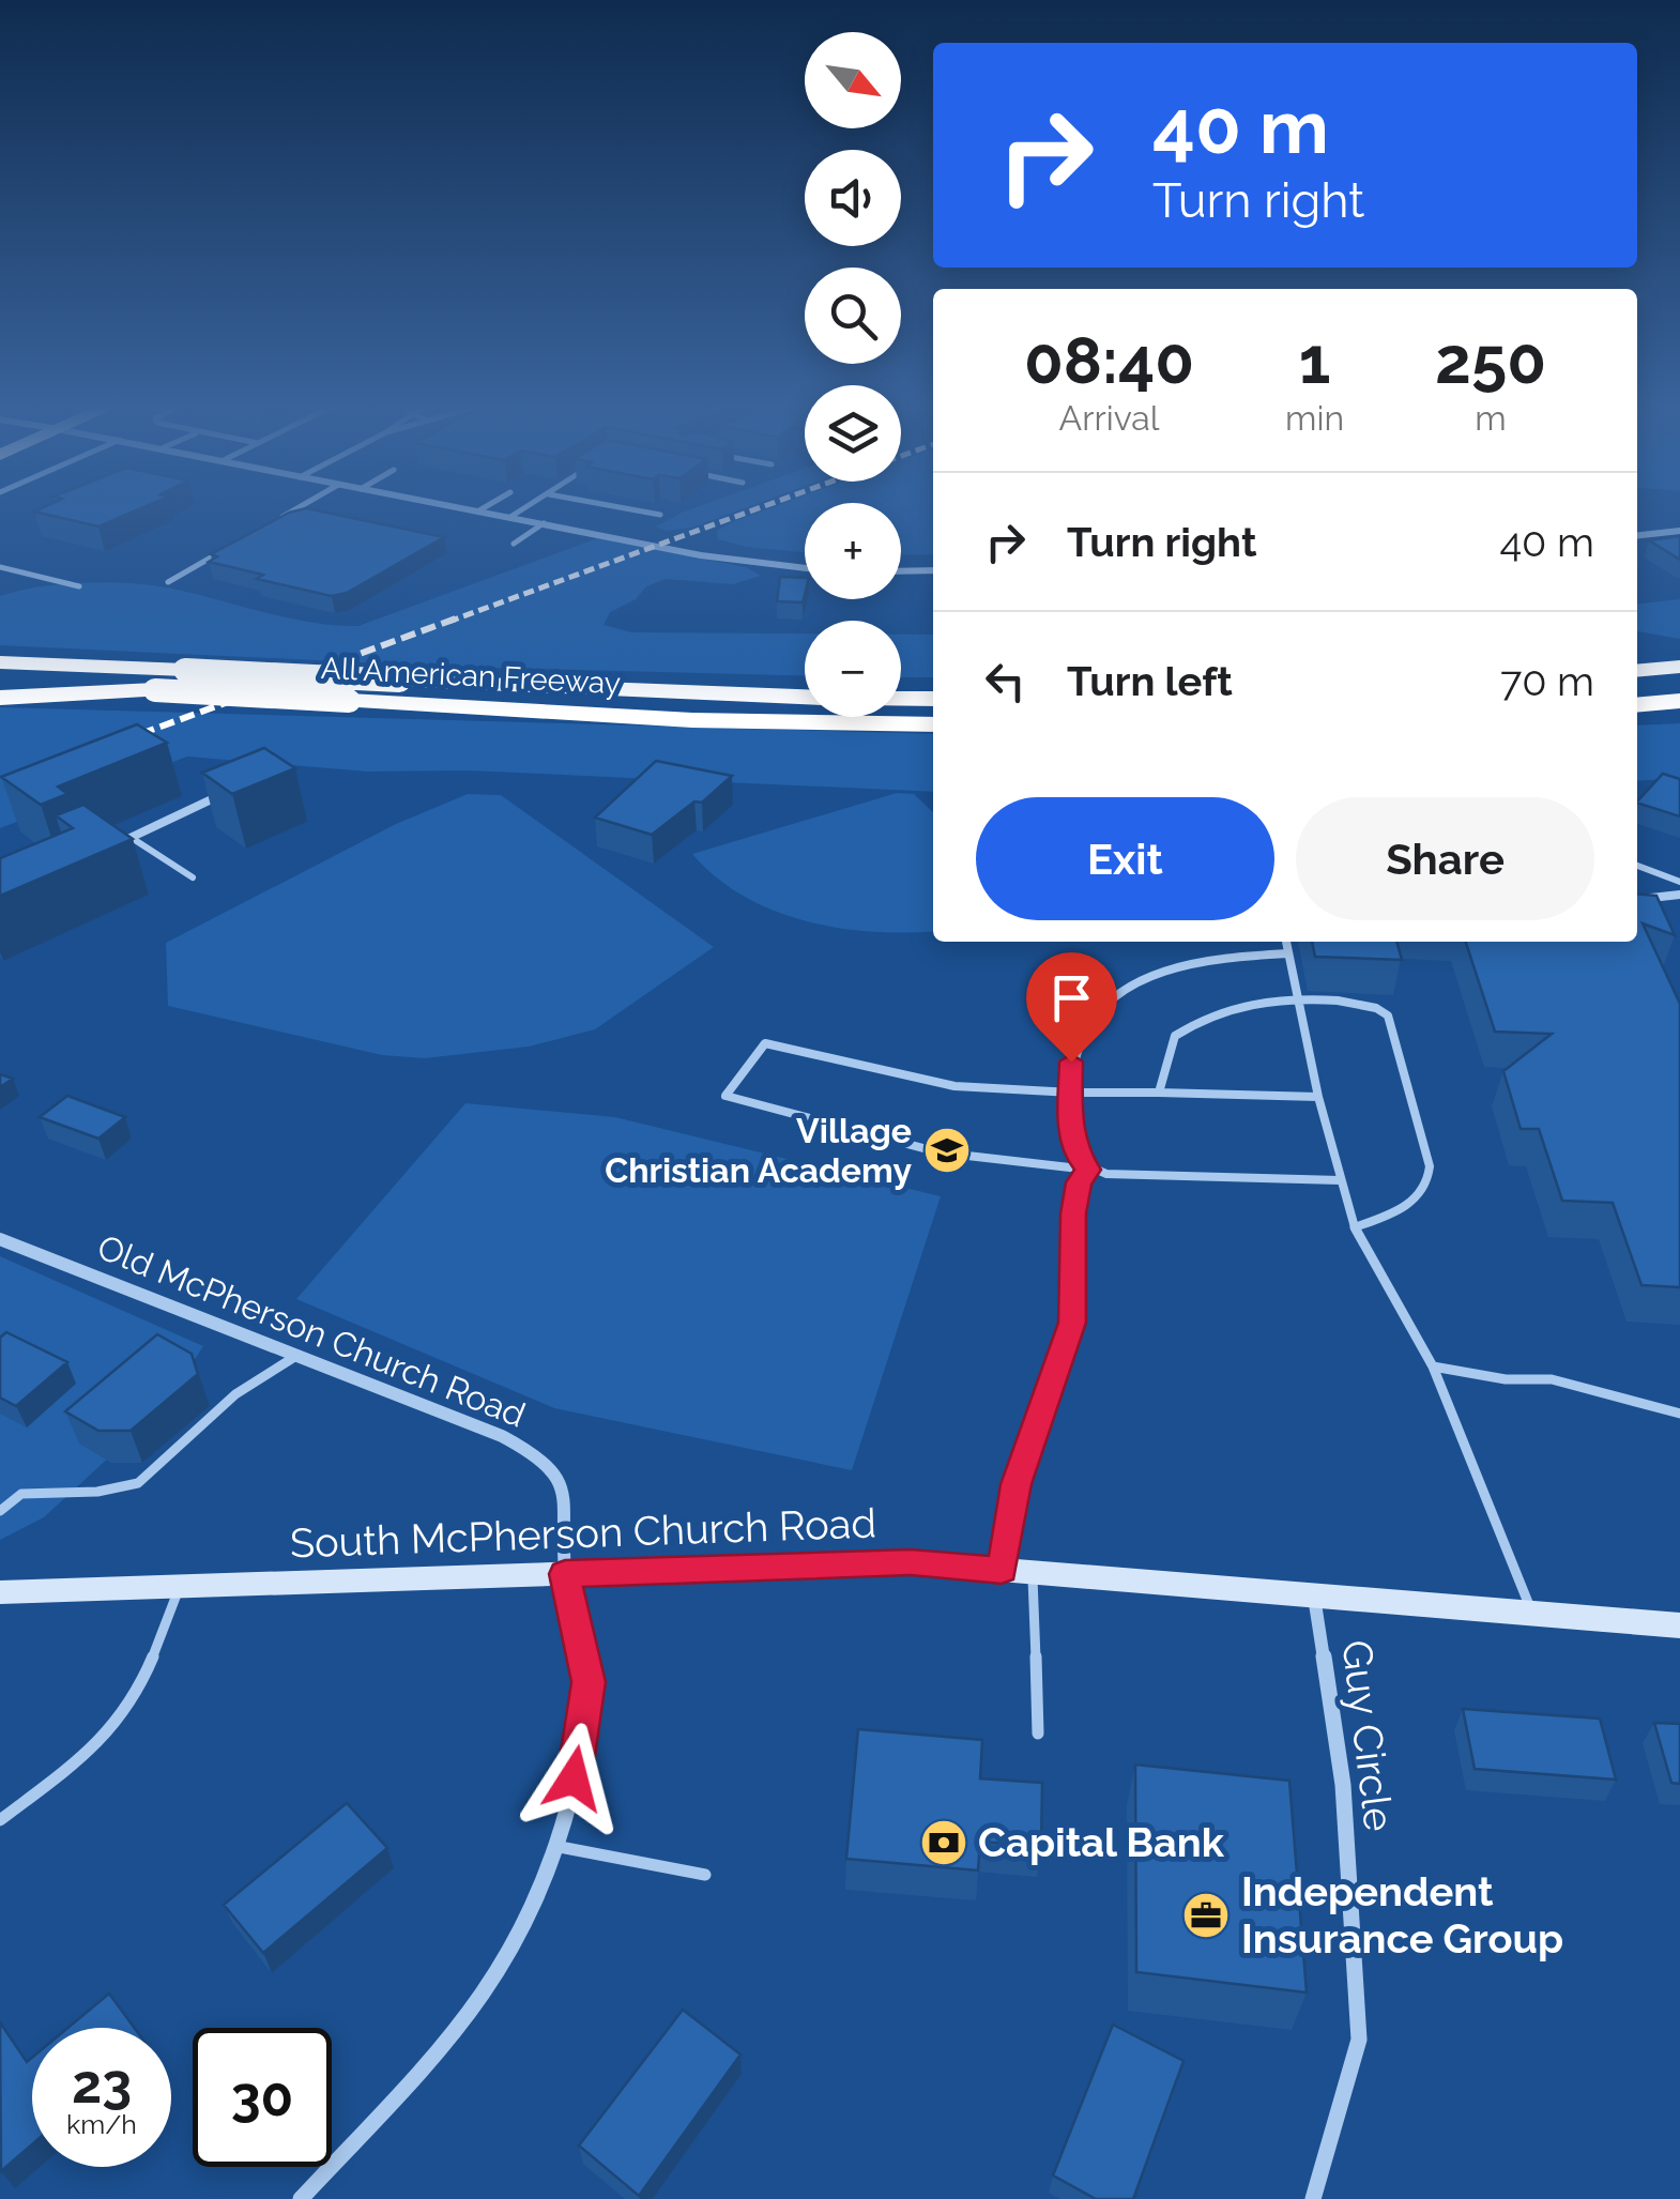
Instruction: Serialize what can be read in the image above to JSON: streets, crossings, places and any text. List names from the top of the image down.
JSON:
{
  "streets": {
    "highway": ["All American Freeway"],
    "main road": ["South McPherson Church Road"],
    "street": ["Old McPherson Church Road", "Guy Circle"]
  },
  "crossings": [
    ["Old McPherson Church Road", "South McPherson Church Road"],
    ["South McPherson Church Road", "Guy Circle"]
  ],
  "places": {
    "school or university": ["Village Christian Academy"],
    "bank": ["Capital Bank"],
    "office": ["Independent Insurance Group"]
  },
  "north": "bottom right",
  "page": {
    "map_buttons": ["+", "−"],
    "turn": ["40 m", "Turn right"],
    "eta": [
      "08:40",
      "Arrival",
      "1",
      "min",
      "250",
      "m"
    ],
    "list": [
      {
        "name": "Turn right",
        "value": "40 m"
      },
      {
        "name": "Turn left",
        "value": "70 m"
      }
    ],
    "buttons": ["Exit", "Share"],
    "speed": "23 km/h",
    "limit": "30"
  }
}
